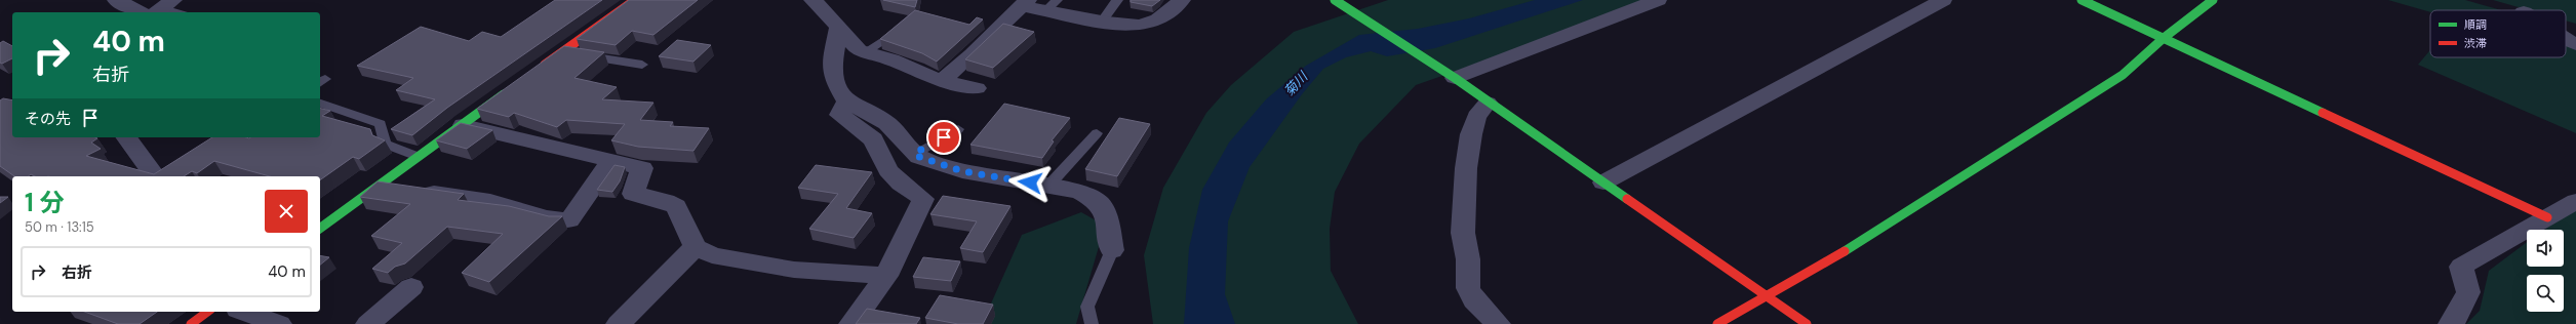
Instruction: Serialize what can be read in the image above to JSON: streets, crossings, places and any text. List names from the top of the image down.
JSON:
{
  "water": ["菊川"],
  "legend": ["順調", "渋滞"],
  "page": {
    "turn": ["40 m", "右折"],
    "then": "その先",
    "heading": ["1 分", "50 m · 13:15"],
    "list": [
      {
        "name": "右折",
        "value": "40 m"
      }
    ]
  }
}
